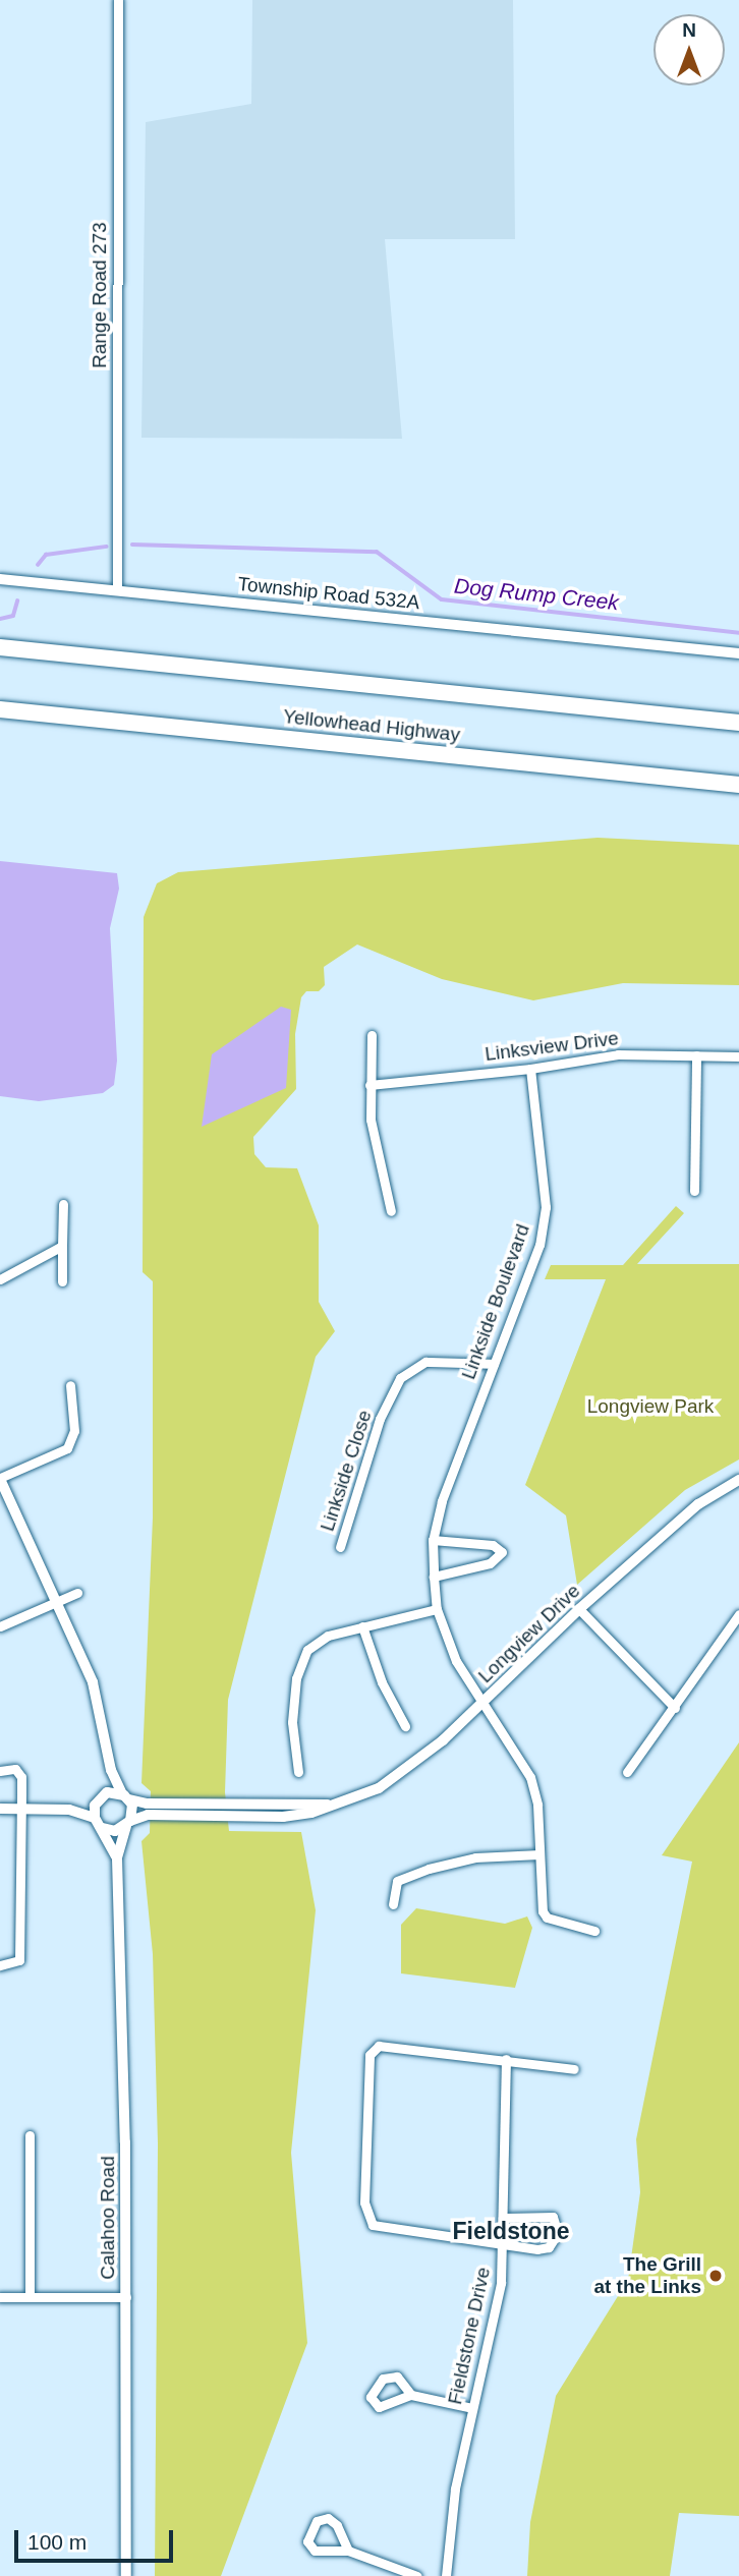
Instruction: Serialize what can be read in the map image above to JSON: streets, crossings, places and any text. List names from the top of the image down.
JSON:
{
  "streets": {
    "highway": ["Yellowhead Highway"],
    "street": [
      "Range Road 273",
      "Township Road 532A",
      "Linksview Drive",
      "Linkside Boulevard",
      "Linkside Close",
      "Longview Drive",
      "Calahoo Road",
      "Fieldstone Drive"
    ]
  },
  "crossings": [
    ["Range Road 273", "Township Road 532A"],
    ["Linksview Drive", "Linkside Boulevard"],
    ["Linkside Boulevard", "Linkside Close"],
    ["Linkside Boulevard", "Longview Drive"],
    ["Longview Drive", "Calahoo Road"]
  ],
  "districts": ["Fieldstone"],
  "water": ["Dog Rump Creek"],
  "parks": ["Longview Park"],
  "places": ["The Grill at the Links"],
  "scale_bar": "100 m",
  "north": "top"
}
